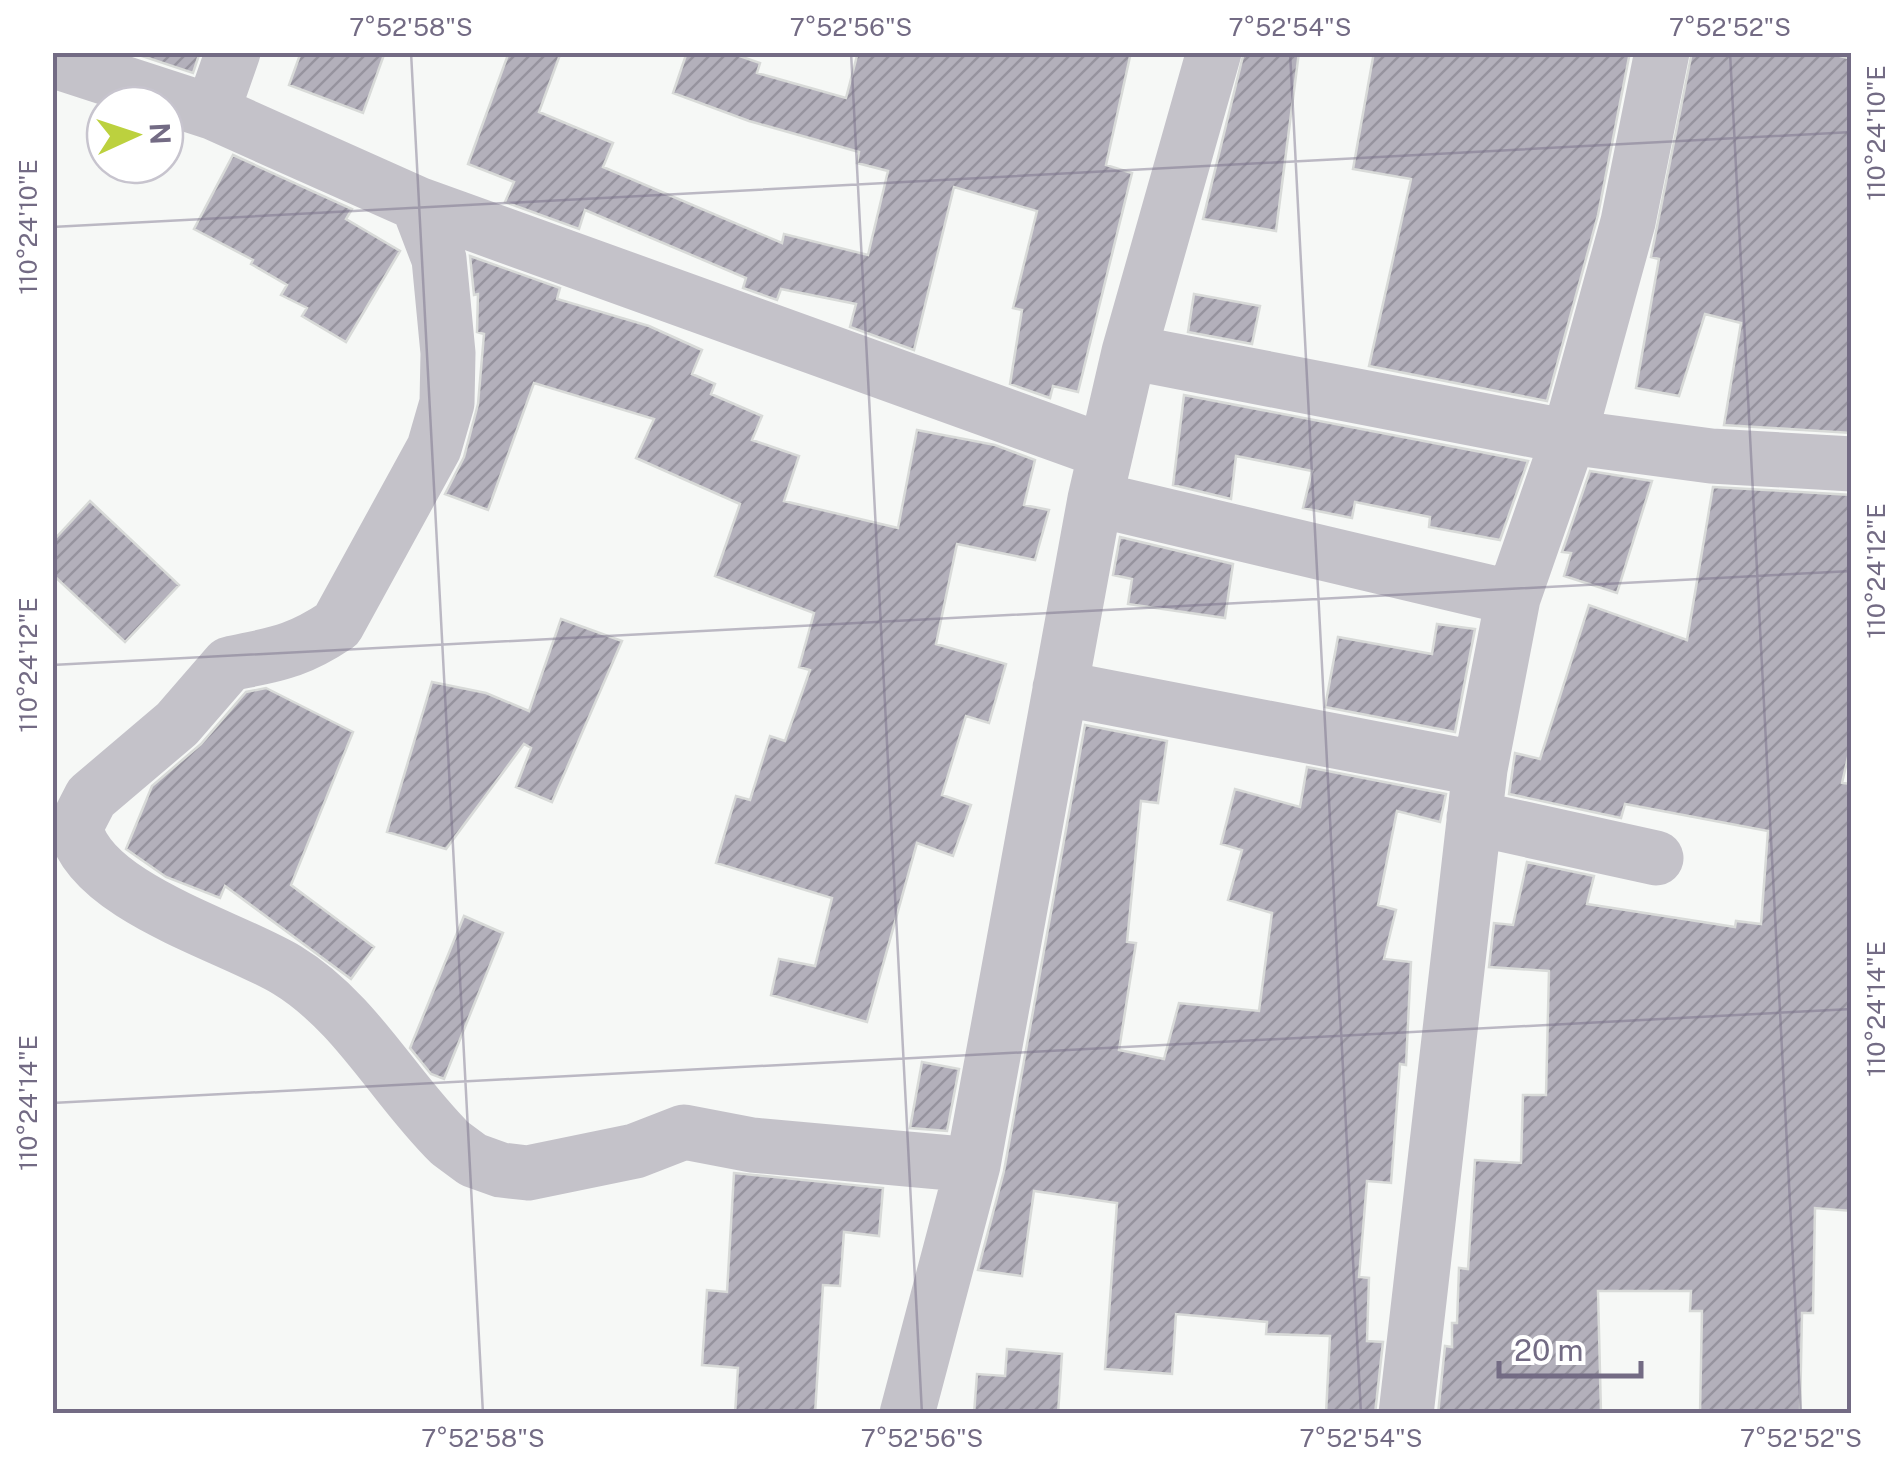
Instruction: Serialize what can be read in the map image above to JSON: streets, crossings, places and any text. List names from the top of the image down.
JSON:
{
  "scale_bar": "20 m",
  "north": "right",
  "coordinates": [
    "7°52'58\"S",
    "7°52'56\"S",
    "7°52'54\"S",
    "7°52'52\"S",
    "110°24'10\"E",
    "110°24'12\"E",
    "110°24'14\"E"
  ]
}
